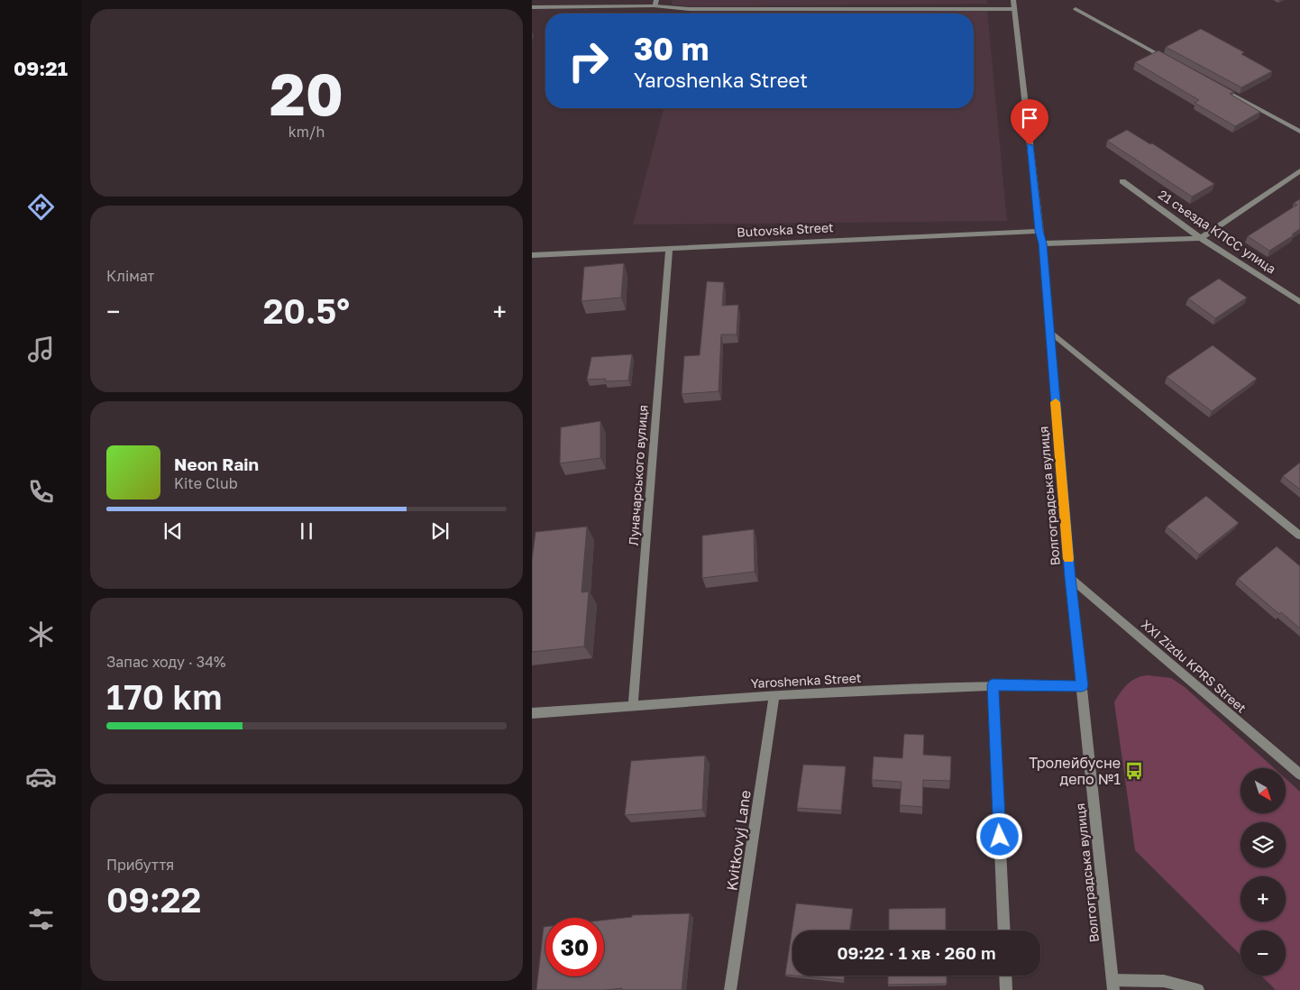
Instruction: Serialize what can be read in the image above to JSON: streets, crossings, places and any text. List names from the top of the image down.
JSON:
{
  "streets": {
    "street": [
      "Butovska Street",
      "21 съезда КПСС улица",
      "Луначарського вулиця",
      "Волгоградська вулиця",
      "XXI Zizdu KPRS Street",
      "Yaroshenka Street",
      "Kvitkovyj Lane"
    ]
  },
  "crossings": [
    ["Butovska Street", "Луначарського вулиця"],
    ["Butovska Street", "Волгоградська вулиця"],
    ["Луначарського вулиця", "Yaroshenka Street"],
    ["Волгоградська вулиця", "XXI Zizdu KPRS Street"],
    ["Волгоградська вулиця", "Yaroshenka Street"],
    ["Yaroshenka Street", "Kvitkovyj Lane"]
  ],
  "places": {
    "bus stop": ["Тролейбусне депо №1"]
  },
  "north": "bottom right",
  "page": {
    "tabs": "09:21",
    "tile": [
      ["20", "km/h"],
      "Клімат",
      ["Запас ходу · 34%", "170 km"],
      ["Прибуття", "09:22"]
    ],
    "turn": ["30 m", "Yaroshenka Street"],
    "heat": ["−", "20.5°", "+"],
    "song": ["Neon Rain", "Kite Club"],
    "map_buttons": ["+", "−"],
    "limit": "30",
    "trip": "09:22 · 1 хв · 260 m"
  }
}
